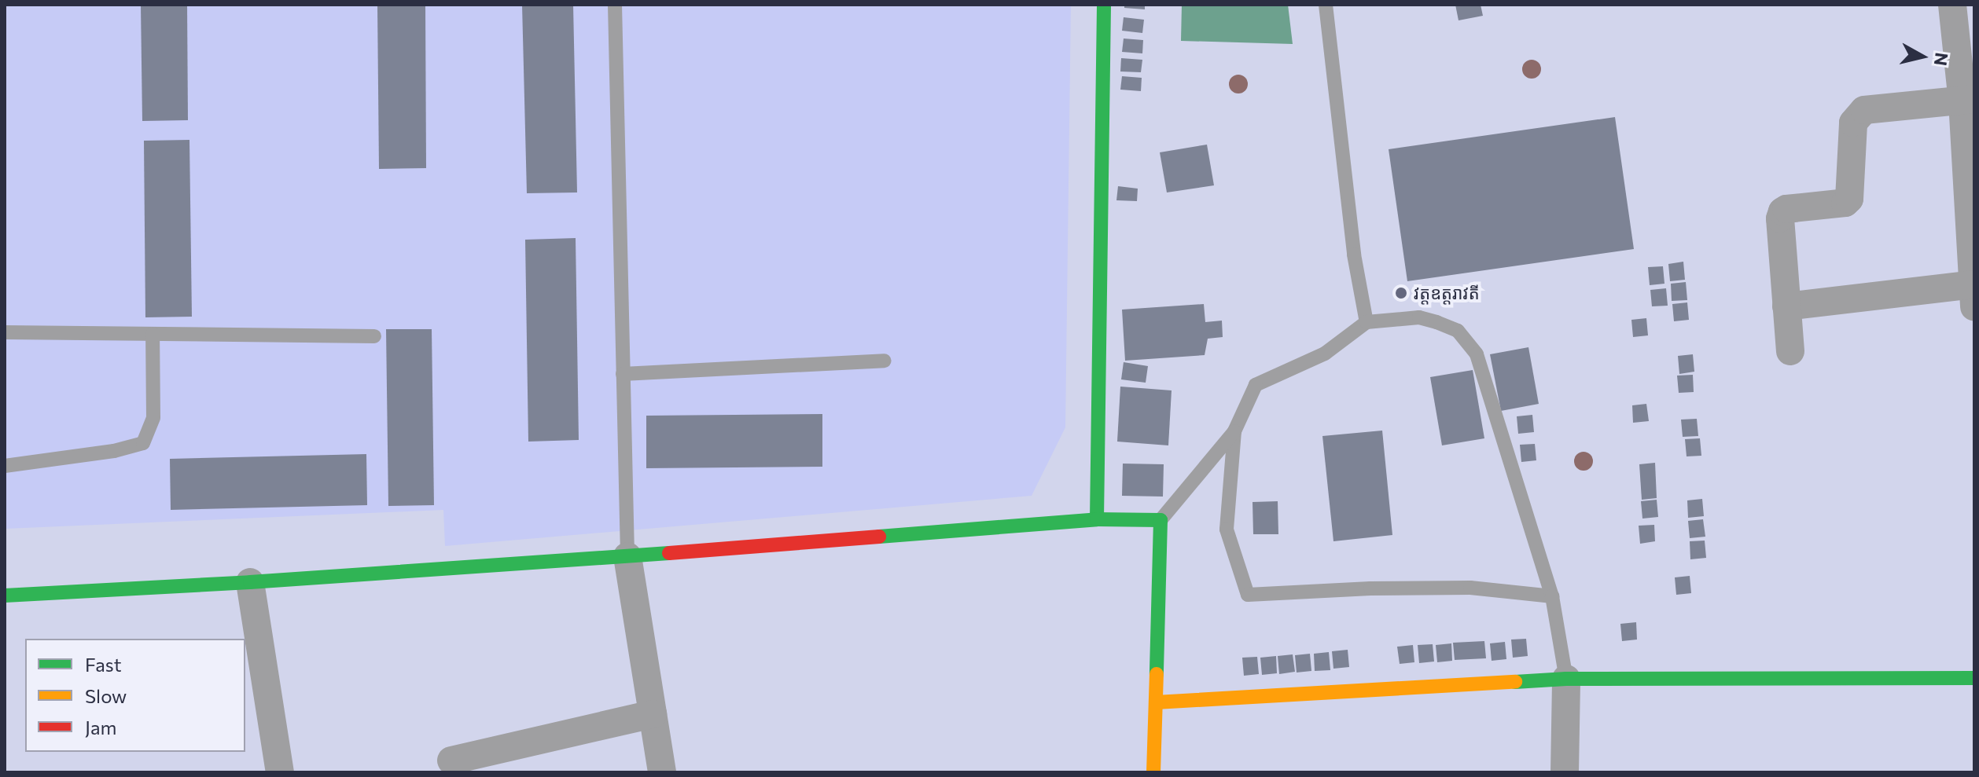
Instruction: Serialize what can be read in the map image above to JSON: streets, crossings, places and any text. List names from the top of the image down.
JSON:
{
  "places": ["វត្តឧត្តរាវតី"],
  "legend": ["Fast", "Slow", "Jam"],
  "north": "right"
}
